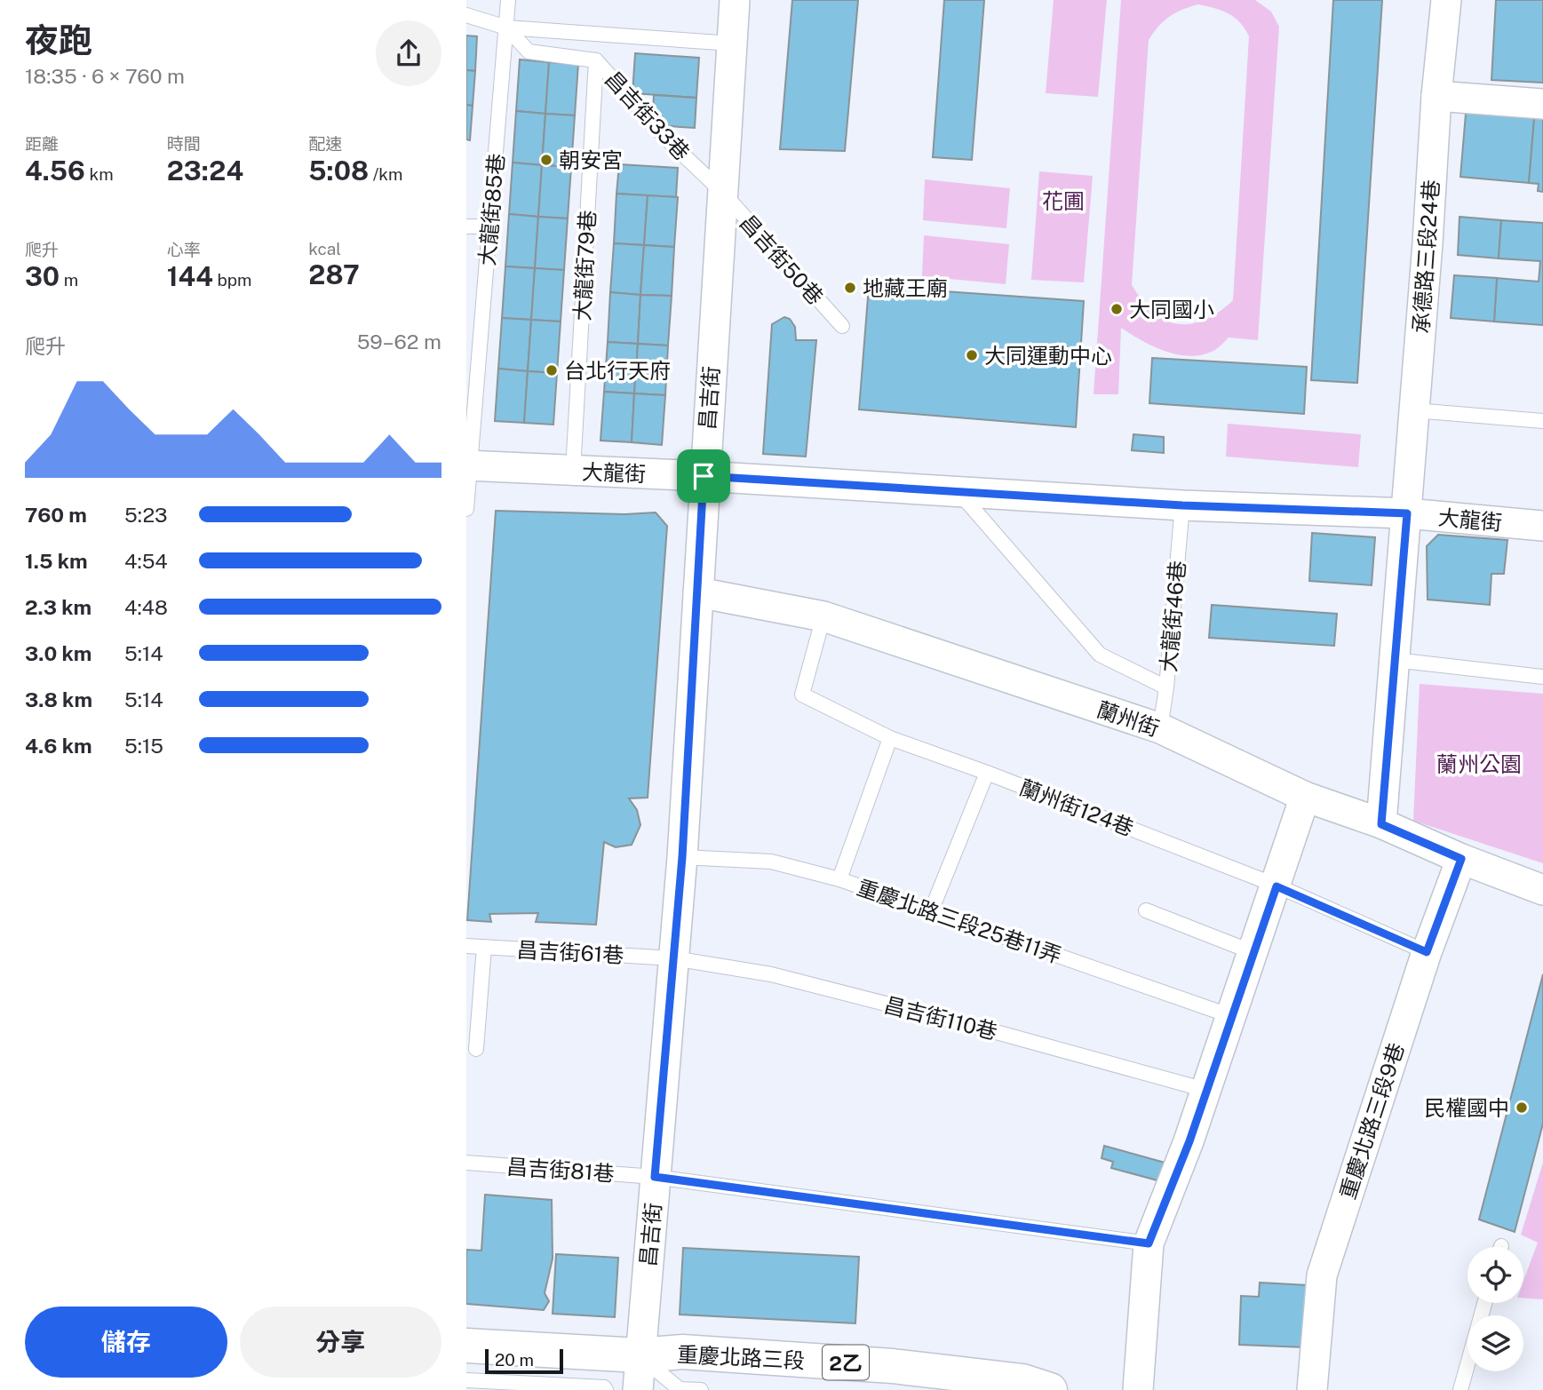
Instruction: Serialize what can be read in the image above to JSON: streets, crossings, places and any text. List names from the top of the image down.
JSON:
{
  "streets": {
    "main road": ["重慶北路三段", "2乙"],
    "street": [
      "承德路三段24巷",
      "昌吉街",
      "大龍街",
      "蘭州街",
      "重慶北路三段9巷"
    ],
    "lane": [
      "昌吉街33巷",
      "大龍街85巷",
      "昌吉街50巷",
      "大龍街79巷",
      "大龍街46巷",
      "蘭州街124巷",
      "重慶北路三段25巷11弄",
      "昌吉街61巷",
      "昌吉街110巷",
      "昌吉街81巷"
    ]
  },
  "crossings": [
    ["昌吉街33巷", "大龍街85巷"],
    ["昌吉街33巷", "昌吉街50巷"],
    ["昌吉街33巷", "大龍街79巷"],
    ["昌吉街33巷", "昌吉街"],
    ["大龍街85巷", "大龍街"],
    ["承德路三段24巷", "大龍街"],
    ["承德路三段24巷", "蘭州街"],
    ["昌吉街50巷", "昌吉街"],
    ["大龍街79巷", "大龍街"],
    ["昌吉街", "大龍街"],
    ["昌吉街", "蘭州街"],
    ["昌吉街", "重慶北路三段25巷11弄"],
    ["昌吉街", "昌吉街61巷"],
    ["昌吉街", "昌吉街110巷"],
    ["昌吉街", "昌吉街81巷"],
    ["昌吉街", "重慶北路三段"],
    ["大龍街", "大龍街46巷"],
    ["大龍街46巷", "蘭州街"],
    ["蘭州街", "蘭州街124巷"],
    ["蘭州街", "重慶北路三段9巷"],
    ["蘭州街124巷", "重慶北路三段9巷"],
    ["昌吉街61巷", "昌吉街110巷"]
  ],
  "parks": ["花圃", "蘭州公園"],
  "places": [
    "朝安宮",
    "地藏王廟",
    "大同國小",
    "大同運動中心",
    "台北行天府",
    "民權國中"
  ],
  "scale_bar": "20 m",
  "page": {
    "heading": ["夜跑", "18:35 · 6 × 760 m"],
    "stats": [
      ["距離", "4.56 km"],
      ["時間", "23:24"],
      ["配速", "5:08 /km"],
      ["爬升", "30 m"],
      ["心率", "144 bpm"],
      ["kcal", "287"]
    ],
    "chart": ["爬升", "59–62 m"],
    "list": [
      {
        "name": "760 m",
        "note": "5:23"
      },
      {
        "name": "1.5 km",
        "note": "4:54"
      },
      {
        "name": "2.3 km",
        "note": "4:48"
      },
      {
        "name": "3.0 km",
        "note": "5:14"
      },
      {
        "name": "3.8 km",
        "note": "5:14"
      },
      {
        "name": "4.6 km",
        "note": "5:15"
      }
    ],
    "buttons": ["儲存", "分享"],
    "scale": "20 m"
  }
}
